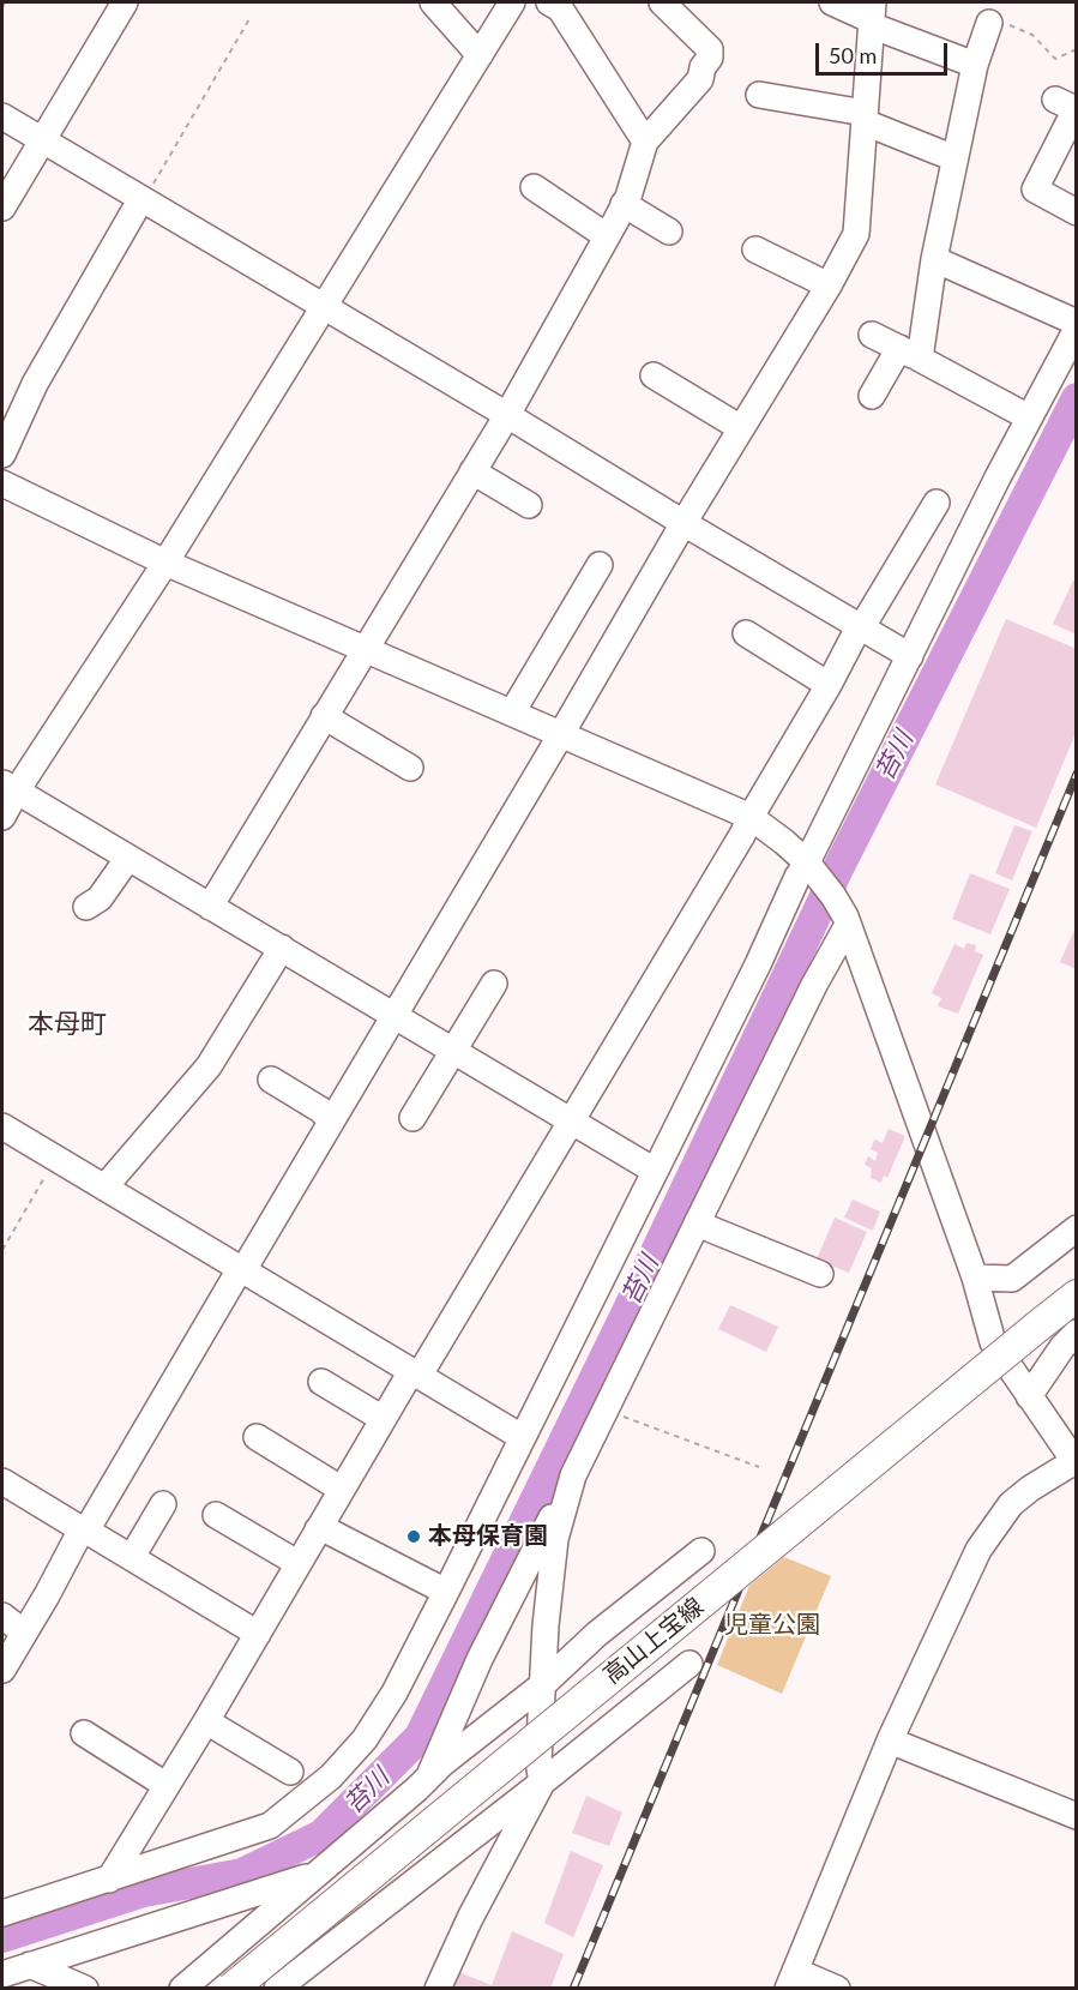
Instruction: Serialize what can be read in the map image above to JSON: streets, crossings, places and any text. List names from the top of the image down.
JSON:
{
  "streets": {
    "main road": ["高山上宝線"]
  },
  "districts": ["本母町"],
  "water": ["苔川"],
  "parks": ["児童公園"],
  "places": ["本母保育園"],
  "scale_bar": "50 m"
}
